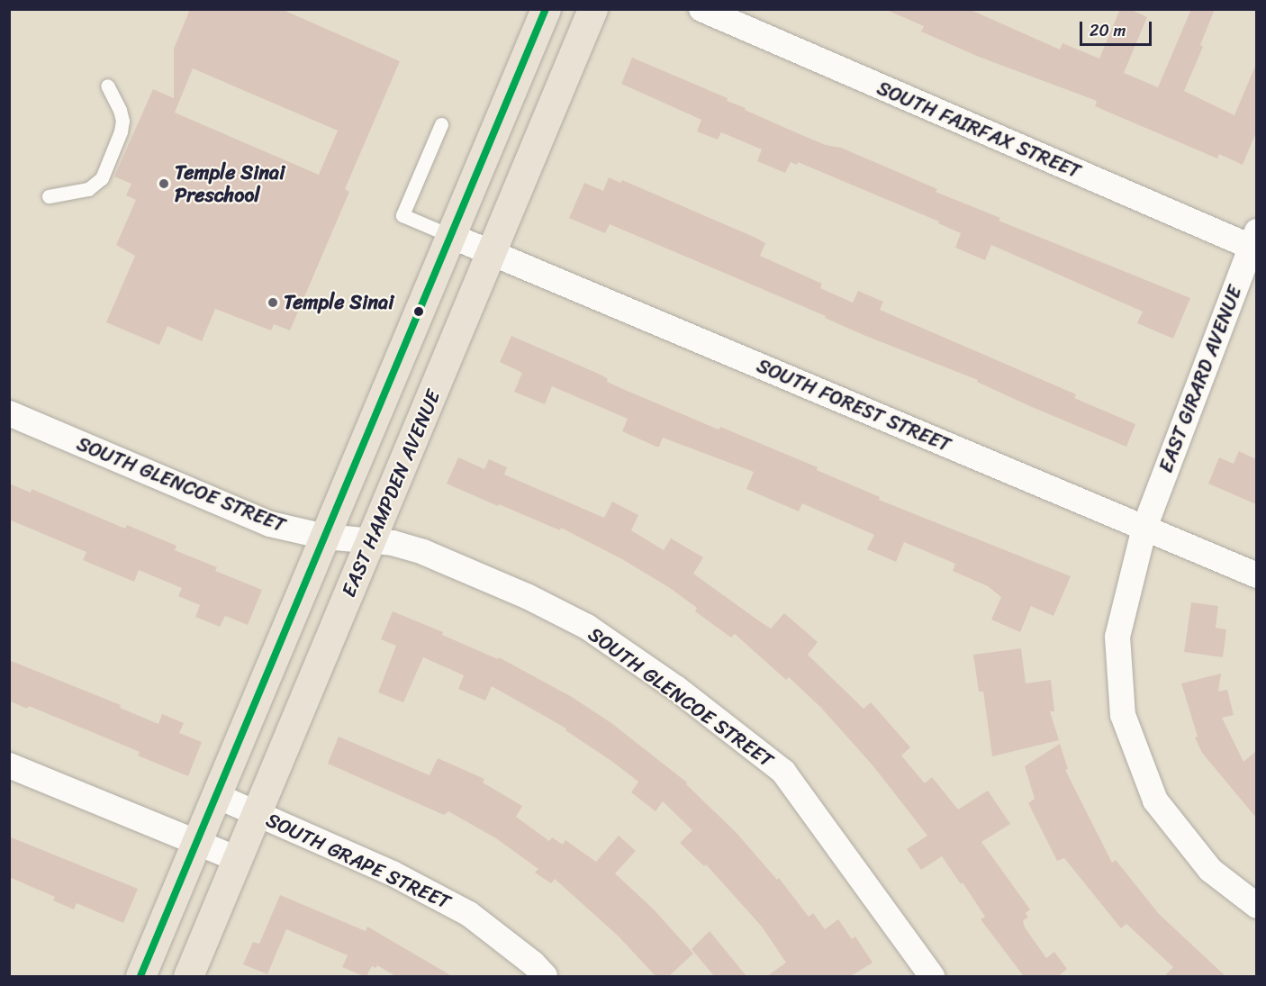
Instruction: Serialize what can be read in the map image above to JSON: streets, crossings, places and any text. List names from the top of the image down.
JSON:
{
  "streets": {
    "highway": ["EAST HAMPDEN AVENUE"],
    "street": [
      "SOUTH FAIRFAX STREET",
      "EAST GIRARD AVENUE",
      "SOUTH FOREST STREET",
      "SOUTH GLENCOE STREET",
      "SOUTH GRAPE STREET"
    ]
  },
  "crossings": [
    ["SOUTH FAIRFAX STREET", "EAST GIRARD AVENUE"],
    ["EAST GIRARD AVENUE", "SOUTH FOREST STREET"],
    ["SOUTH FOREST STREET", "EAST HAMPDEN AVENUE"],
    ["SOUTH GLENCOE STREET", "EAST HAMPDEN AVENUE"],
    ["EAST HAMPDEN AVENUE", "SOUTH GRAPE STREET"]
  ],
  "places": ["Temple Sinai Preschool", "Temple Sinai"],
  "scale_bar": "20 m"
}
